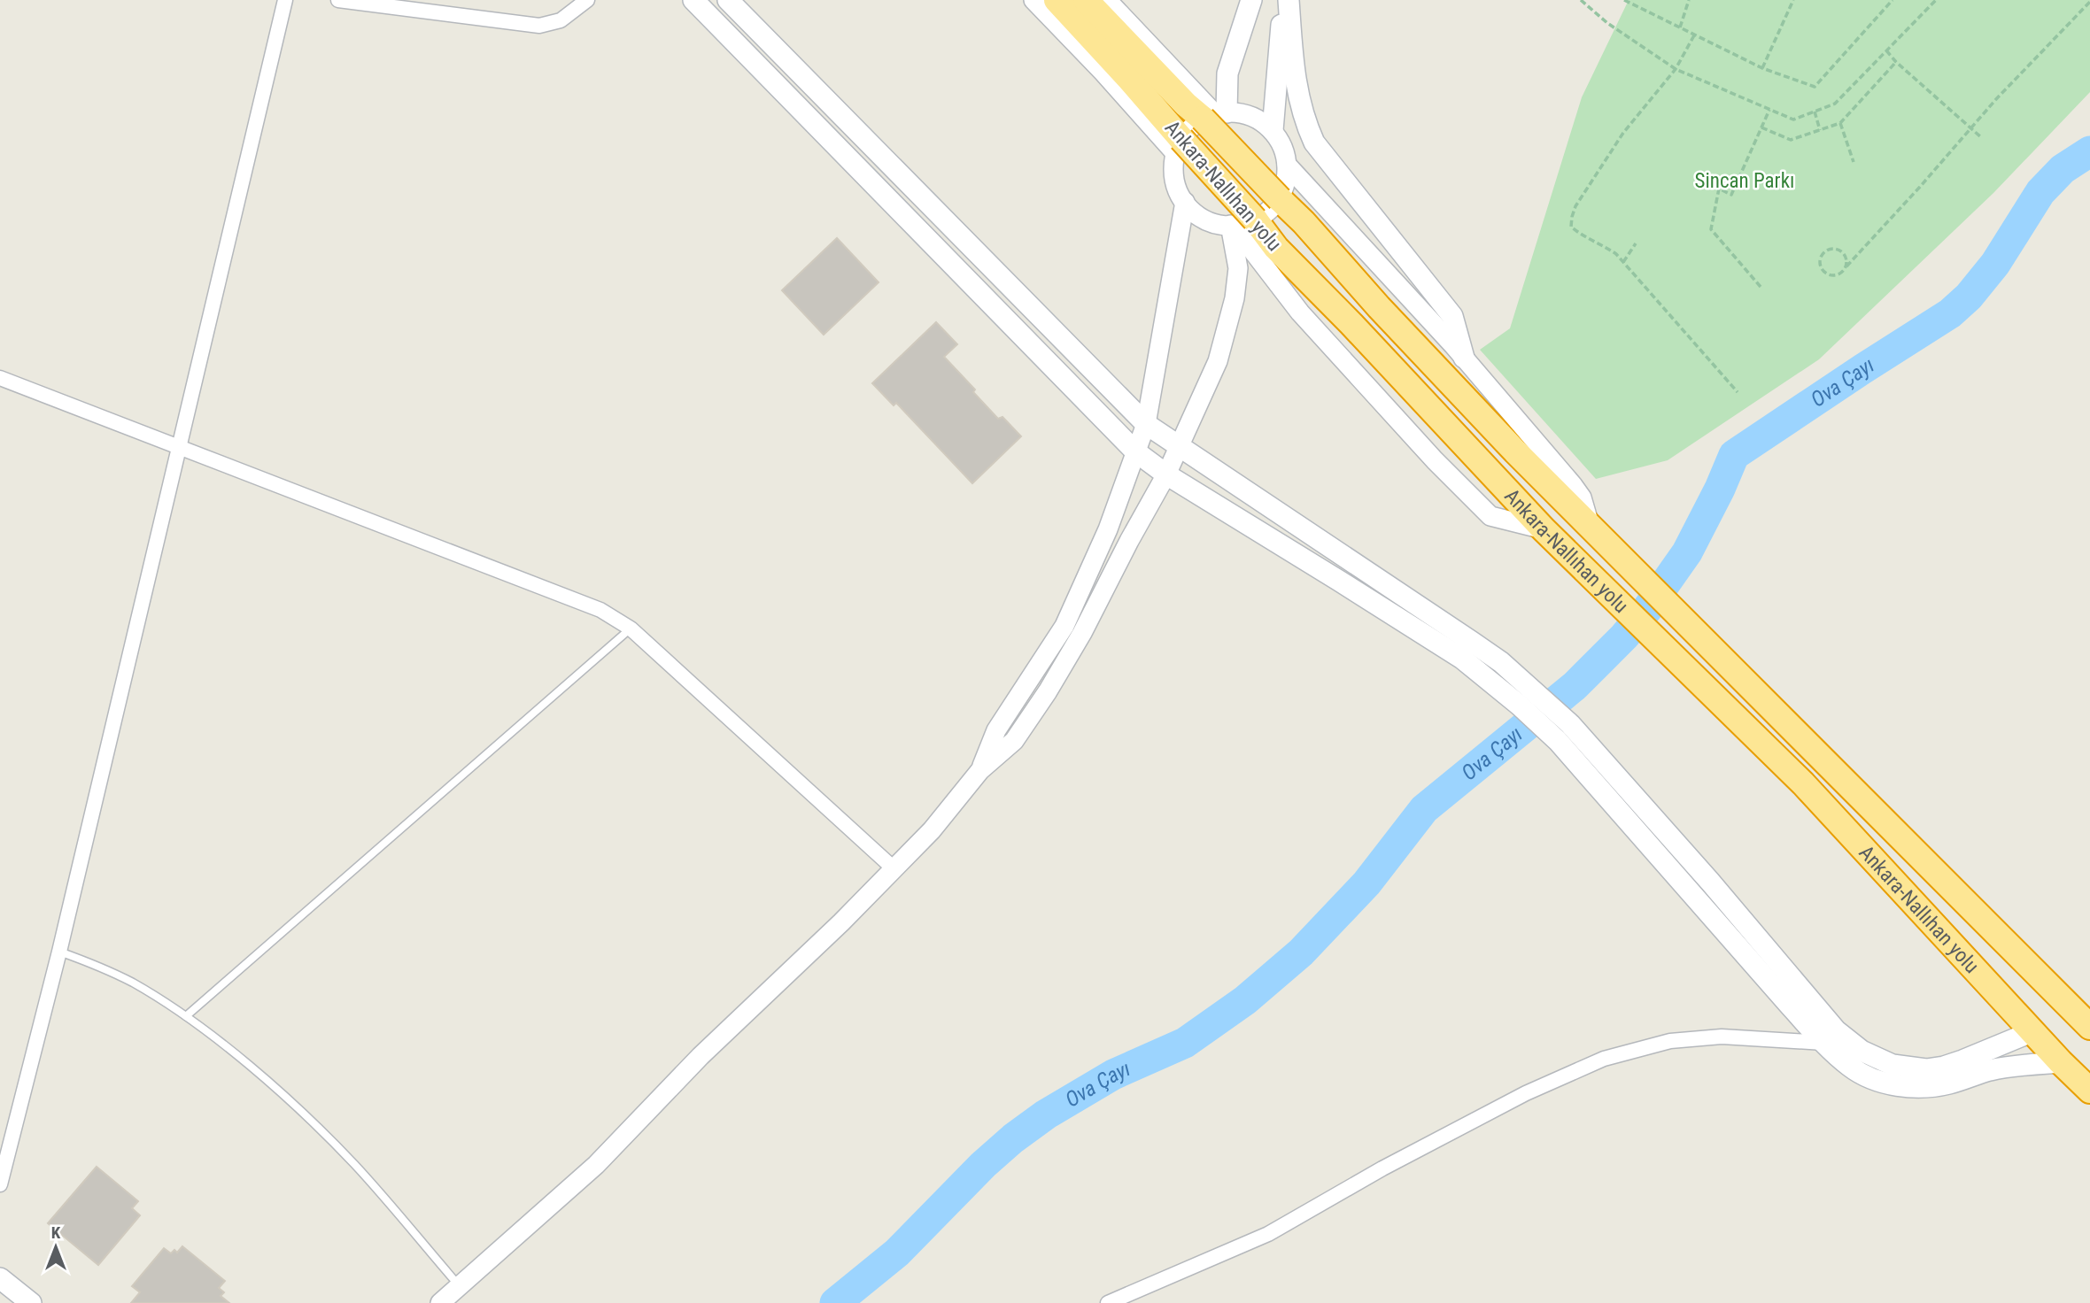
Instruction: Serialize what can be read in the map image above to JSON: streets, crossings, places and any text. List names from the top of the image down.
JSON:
{
  "streets": {
    "highway": ["Ankara-Nallıhan yolu"]
  },
  "water": ["Ova Çayı"],
  "parks": ["Sincan Parkı"],
  "north": "top"
}
